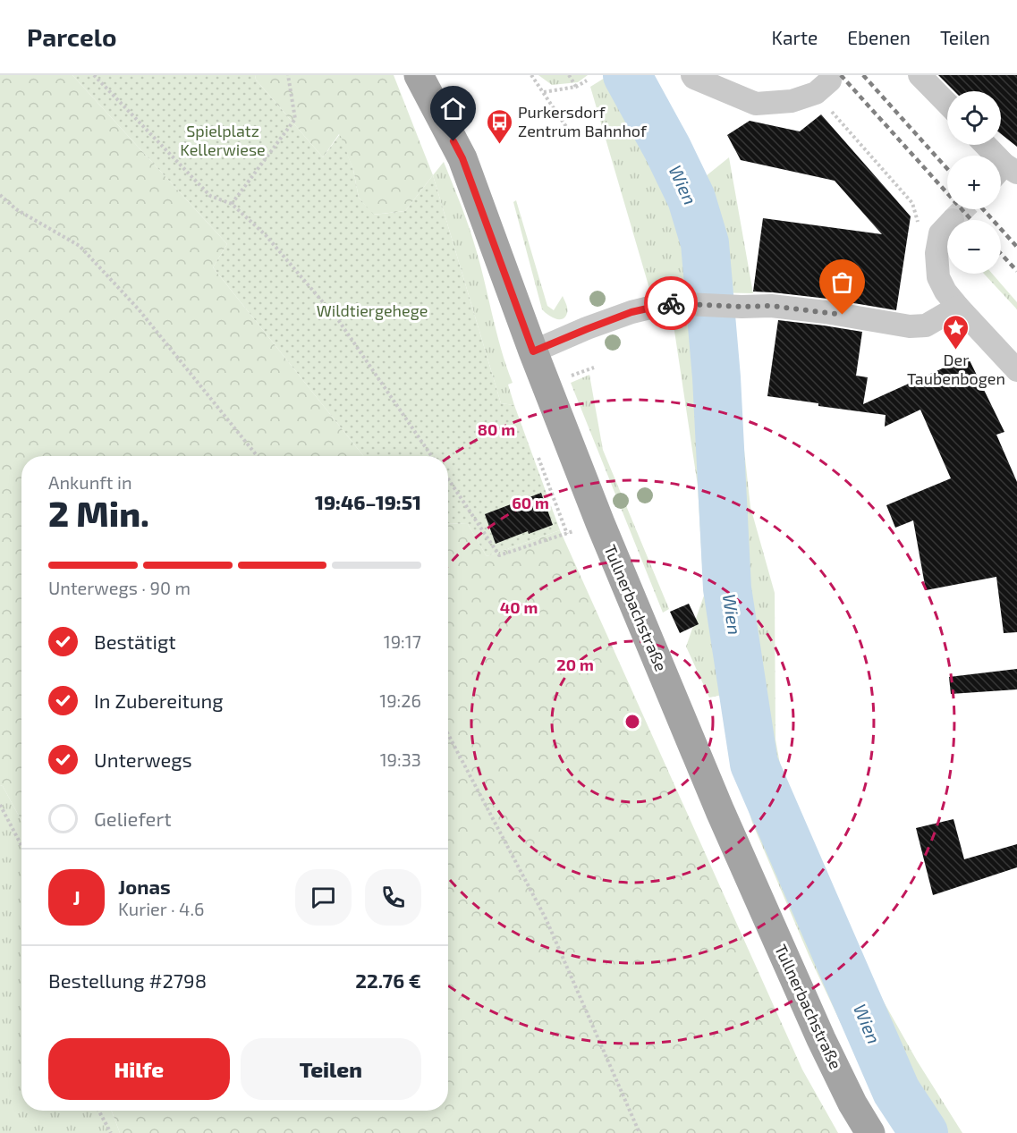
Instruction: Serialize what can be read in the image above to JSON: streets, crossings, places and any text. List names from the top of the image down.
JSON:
{
  "streets": {
    "main road": ["Tullnerbachstraße"]
  },
  "water": ["Wien"],
  "parks": ["Spielplatz Kellerwiese", "Wildtiergehege"],
  "places": {
    "bus stop": ["Purkersdorf Zentrum Bahnhof"],
    "place": ["Der Taubenbogen"]
  },
  "page": {
    "header": "Parcelo",
    "nav": ["Karte", "Ebenen", "Teilen"],
    "map_buttons": ["+", "−"],
    "heading": ["2 Min.", "Ankunft in", "19:46–19:51"],
    "panel": [
      "Jonas",
      "Kurier · 4.6",
      "Bestellung #2798",
      "22.76 €"
    ],
    "bar": "Unterwegs · 90 m",
    "list": [
      ["Bestätigt", "19:17"],
      ["In Zubereitung", "19:26"],
      ["Unterwegs", "19:33"],
      "Geliefert"
    ],
    "round": "J",
    "buttons": ["Hilfe", "Teilen"]
  },
  "rings": [
    "80 m",
    "60 m",
    "40 m",
    "20 m"
  ]
}
